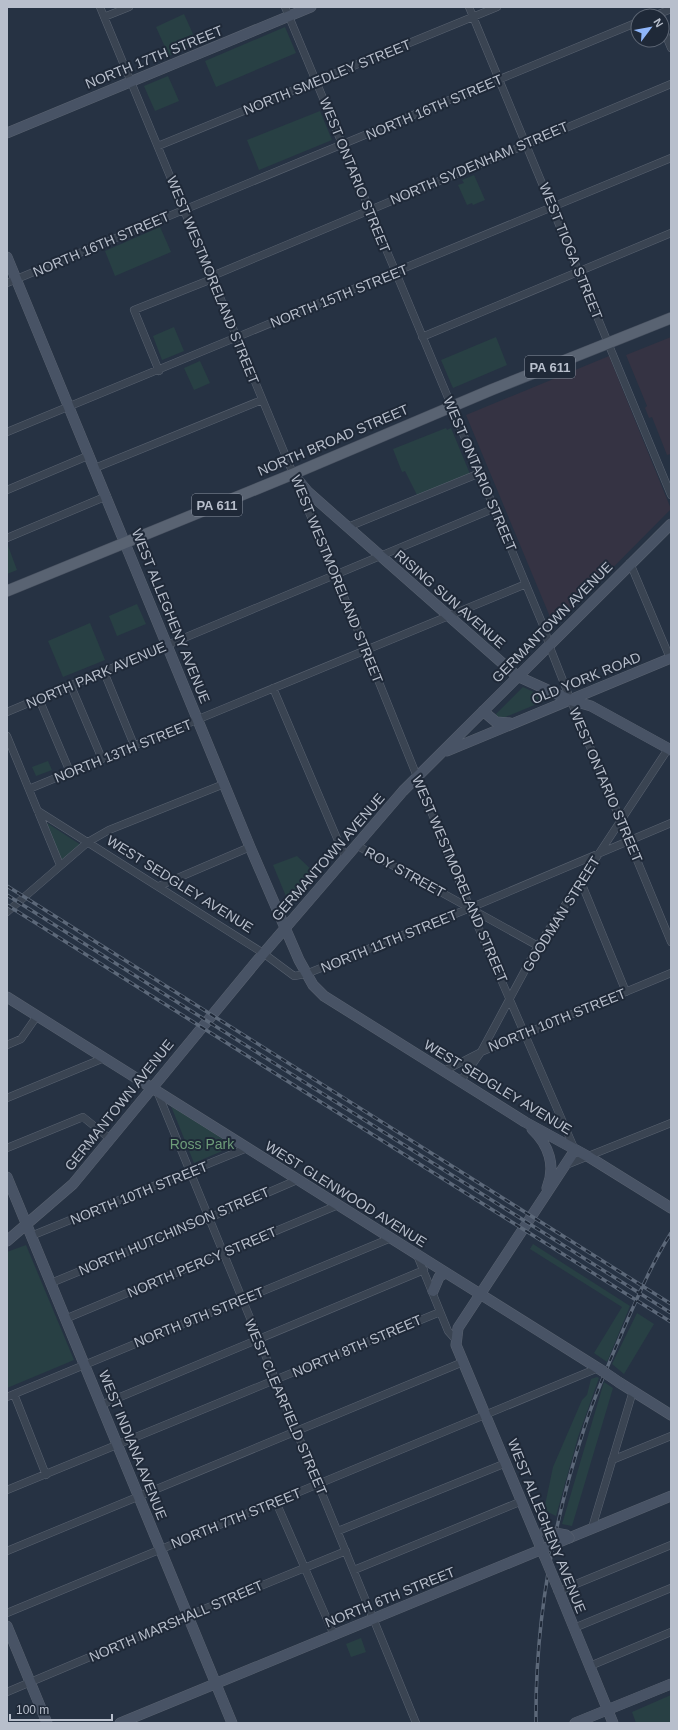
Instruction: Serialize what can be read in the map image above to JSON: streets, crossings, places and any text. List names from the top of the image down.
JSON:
{
  "streets": {
    "main road": ["PA 611", "NORTH BROAD STREET"],
    "street": [
      "NORTH 17TH STREET",
      "NORTH SMEDLEY STREET",
      "NORTH 16TH STREET",
      "NORTH SYDENHAM STREET",
      "WEST ONTARIO STREET",
      "WEST TIOGA STREET",
      "WEST WESTMORELAND STREET",
      "NORTH 15TH STREET",
      "RISING SUN AVENUE",
      "WEST ALLEGHENY AVENUE",
      "GERMANTOWN AVENUE",
      "NORTH PARK AVENUE",
      "OLD YORK ROAD",
      "NORTH 13TH STREET",
      "ROY STREET",
      "WEST SEDGLEY AVENUE",
      "GOODMAN STREET",
      "NORTH 11TH STREET",
      "NORTH 10TH STREET",
      "WEST GLENWOOD AVENUE",
      "NORTH HUTCHINSON STREET",
      "NORTH PERCY STREET",
      "NORTH 9TH STREET",
      "NORTH 8TH STREET",
      "WEST CLEARFIELD STREET",
      "WEST INDIANA AVENUE",
      "NORTH 7TH STREET",
      "NORTH 6TH STREET",
      "NORTH MARSHALL STREET"
    ]
  },
  "crossings": [
    ["NORTH 17TH STREET", "WEST ONTARIO STREET"],
    ["NORTH 17TH STREET", "WEST WESTMORELAND STREET"],
    ["NORTH SMEDLEY STREET", "WEST ONTARIO STREET"],
    ["NORTH SMEDLEY STREET", "WEST TIOGA STREET"],
    ["NORTH SMEDLEY STREET", "WEST WESTMORELAND STREET"],
    ["NORTH 16TH STREET", "WEST ONTARIO STREET"],
    ["NORTH 16TH STREET", "WEST TIOGA STREET"],
    ["NORTH 16TH STREET", "WEST WESTMORELAND STREET"],
    ["NORTH 16TH STREET", "WEST ALLEGHENY AVENUE"],
    ["NORTH SYDENHAM STREET", "WEST ONTARIO STREET"],
    ["NORTH SYDENHAM STREET", "WEST TIOGA STREET"],
    ["NORTH SYDENHAM STREET", "WEST WESTMORELAND STREET"],
    ["NORTH SYDENHAM STREET", "NORTH 15TH STREET"],
    ["WEST ONTARIO STREET", "NORTH 15TH STREET"],
    ["WEST ONTARIO STREET", "NORTH BROAD STREET"],
    ["WEST ONTARIO STREET", "RISING SUN AVENUE"],
    ["WEST ONTARIO STREET", "GERMANTOWN AVENUE"],
    ["WEST ONTARIO STREET", "NORTH PARK AVENUE"],
    ["WEST ONTARIO STREET", "OLD YORK ROAD"],
    ["WEST ONTARIO STREET", "NORTH 13TH STREET"],
    ["WEST ONTARIO STREET", "GOODMAN STREET"],
    ["WEST ONTARIO STREET", "NORTH 11TH STREET"],
    ["WEST TIOGA STREET", "NORTH 15TH STREET"],
    ["WEST TIOGA STREET", "NORTH BROAD STREET"],
    ["WEST WESTMORELAND STREET", "NORTH 15TH STREET"],
    ["WEST WESTMORELAND STREET", "NORTH BROAD STREET"],
    ["WEST WESTMORELAND STREET", "RISING SUN AVENUE"],
    ["WEST WESTMORELAND STREET", "GERMANTOWN AVENUE"],
    ["WEST WESTMORELAND STREET", "NORTH PARK AVENUE"],
    ["WEST WESTMORELAND STREET", "NORTH 13TH STREET"],
    ["WEST WESTMORELAND STREET", "ROY STREET"],
    ["WEST WESTMORELAND STREET", "WEST SEDGLEY AVENUE"],
    ["WEST WESTMORELAND STREET", "GOODMAN STREET"],
    ["WEST WESTMORELAND STREET", "NORTH 11TH STREET"],
    ["WEST WESTMORELAND STREET", "NORTH 10TH STREET"],
    ["NORTH 15TH STREET", "WEST ALLEGHENY AVENUE"],
    ["NORTH BROAD STREET", "RISING SUN AVENUE"],
    ["NORTH BROAD STREET", "WEST ALLEGHENY AVENUE"],
    ["RISING SUN AVENUE", "GERMANTOWN AVENUE"],
    ["RISING SUN AVENUE", "NORTH PARK AVENUE"],
    ["RISING SUN AVENUE", "OLD YORK ROAD"],
    ["RISING SUN AVENUE", "NORTH 13TH STREET"],
    ["RISING SUN AVENUE", "GOODMAN STREET"],
    ["WEST ALLEGHENY AVENUE", "GERMANTOWN AVENUE"],
    ["WEST ALLEGHENY AVENUE", "NORTH PARK AVENUE"],
    ["WEST ALLEGHENY AVENUE", "NORTH 13TH STREET"],
    ["WEST ALLEGHENY AVENUE", "WEST SEDGLEY AVENUE"],
    ["WEST ALLEGHENY AVENUE", "NORTH 11TH STREET"],
    ["WEST ALLEGHENY AVENUE", "WEST GLENWOOD AVENUE"],
    ["WEST ALLEGHENY AVENUE", "NORTH 8TH STREET"],
    ["WEST ALLEGHENY AVENUE", "NORTH 7TH STREET"],
    ["WEST ALLEGHENY AVENUE", "NORTH 6TH STREET"],
    ["GERMANTOWN AVENUE", "OLD YORK ROAD"],
    ["GERMANTOWN AVENUE", "ROY STREET"],
    ["GERMANTOWN AVENUE", "WEST SEDGLEY AVENUE"],
    ["GERMANTOWN AVENUE", "WEST GLENWOOD AVENUE"],
    ["GERMANTOWN AVENUE", "WEST CLEARFIELD STREET"],
    ["GERMANTOWN AVENUE", "WEST INDIANA AVENUE"],
    ["ROY STREET", "GOODMAN STREET"],
    ["ROY STREET", "NORTH 11TH STREET"],
    ["WEST SEDGLEY AVENUE", "GOODMAN STREET"],
    ["WEST SEDGLEY AVENUE", "NORTH 11TH STREET"],
    ["WEST SEDGLEY AVENUE", "NORTH 10TH STREET"],
    ["GOODMAN STREET", "NORTH 11TH STREET"],
    ["GOODMAN STREET", "NORTH 10TH STREET"],
    ["NORTH 10TH STREET", "WEST GLENWOOD AVENUE"],
    ["NORTH 10TH STREET", "WEST CLEARFIELD STREET"],
    ["NORTH 10TH STREET", "WEST INDIANA AVENUE"],
    ["WEST GLENWOOD AVENUE", "NORTH HUTCHINSON STREET"],
    ["WEST GLENWOOD AVENUE", "NORTH PERCY STREET"],
    ["WEST GLENWOOD AVENUE", "NORTH 9TH STREET"],
    ["WEST GLENWOOD AVENUE", "WEST CLEARFIELD STREET"],
    ["WEST GLENWOOD AVENUE", "NORTH 7TH STREET"],
    ["NORTH HUTCHINSON STREET", "WEST CLEARFIELD STREET"],
    ["NORTH HUTCHINSON STREET", "WEST INDIANA AVENUE"],
    ["NORTH PERCY STREET", "WEST CLEARFIELD STREET"],
    ["NORTH PERCY STREET", "WEST INDIANA AVENUE"],
    ["NORTH 9TH STREET", "WEST CLEARFIELD STREET"],
    ["NORTH 9TH STREET", "WEST INDIANA AVENUE"],
    ["NORTH 8TH STREET", "WEST CLEARFIELD STREET"],
    ["NORTH 8TH STREET", "WEST INDIANA AVENUE"],
    ["WEST CLEARFIELD STREET", "NORTH 7TH STREET"],
    ["WEST CLEARFIELD STREET", "NORTH 6TH STREET"],
    ["WEST CLEARFIELD STREET", "NORTH MARSHALL STREET"],
    ["WEST INDIANA AVENUE", "NORTH 7TH STREET"],
    ["WEST INDIANA AVENUE", "NORTH 6TH STREET"],
    ["WEST INDIANA AVENUE", "NORTH MARSHALL STREET"]
  ],
  "parks": ["Ross Park"],
  "scale_bar": "100 m",
  "north": "top right"
}
